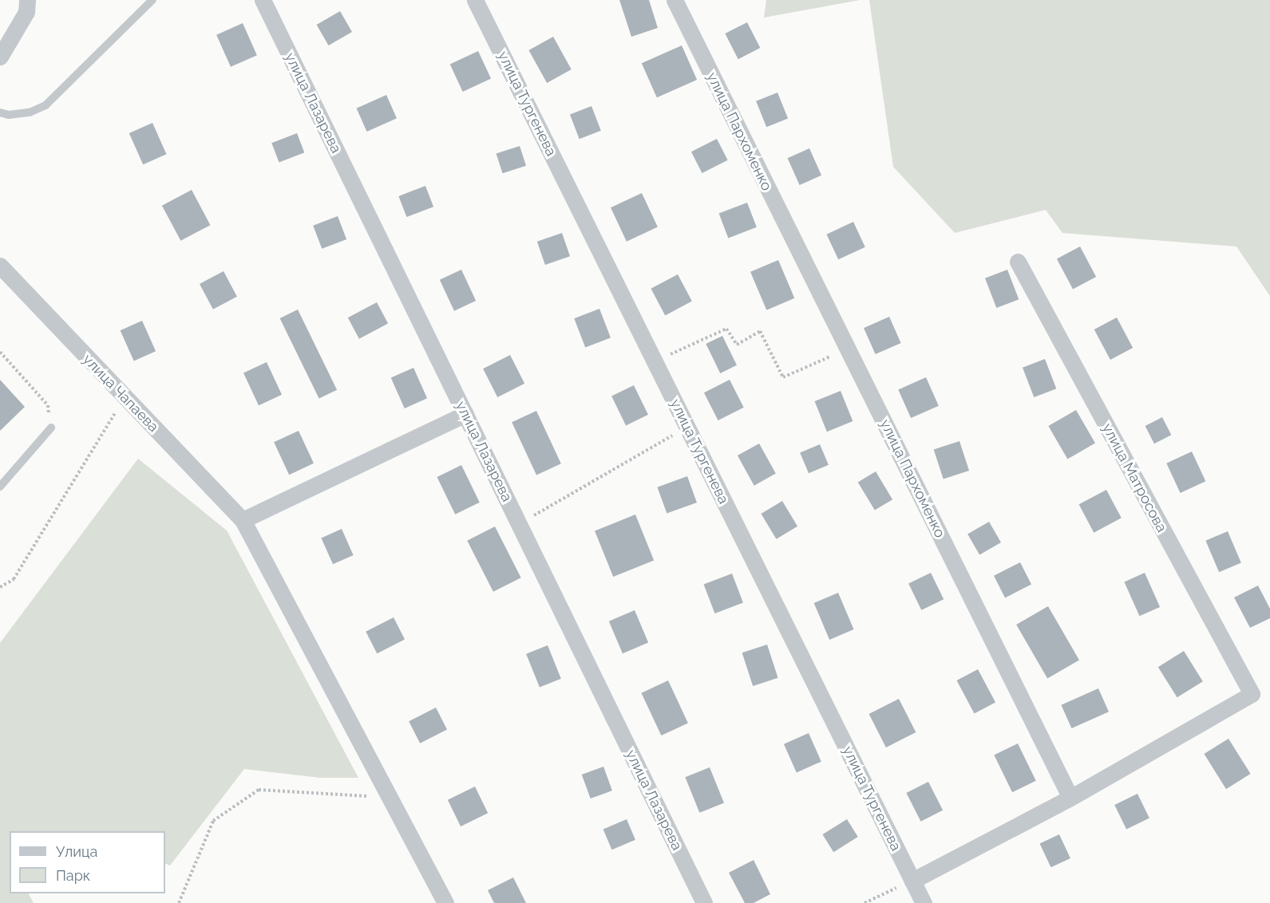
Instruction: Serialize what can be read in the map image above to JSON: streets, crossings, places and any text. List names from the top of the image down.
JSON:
{
  "streets": {
    "street": [
      "улица Лазарева",
      "улица Тургенева",
      "улица Пархоменко",
      "улица Чапаева",
      "улица Матросова"
    ]
  },
  "crossings": [
    ["улица Пархоменко", "улица Матросова"]
  ],
  "legend": ["Улица", "Парк"]
}
